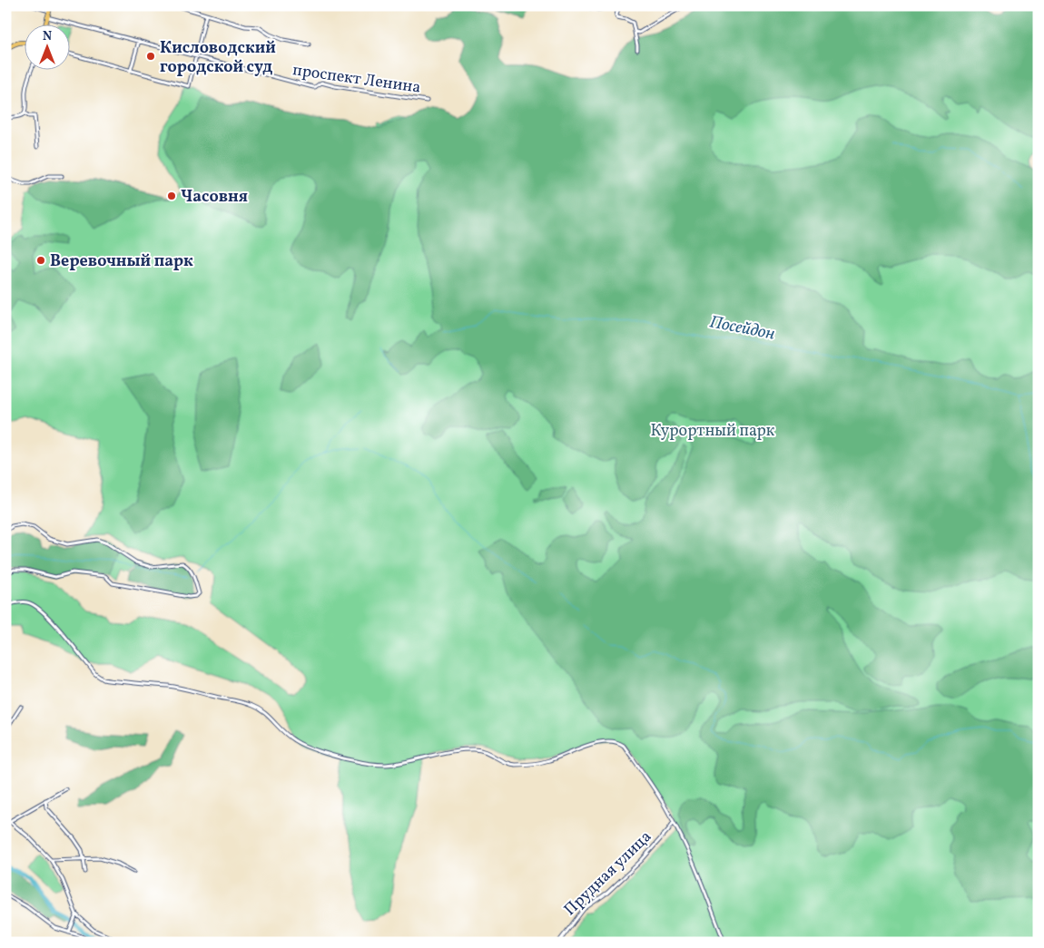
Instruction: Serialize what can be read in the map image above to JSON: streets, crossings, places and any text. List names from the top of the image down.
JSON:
{
  "streets": {
    "street": ["проспект Ленина", "Прудная улица"]
  },
  "water": ["Посейдон"],
  "parks": ["Курортный парк"],
  "places": ["Кисловодский городской суд", "Часовня", "Веревочный парк"],
  "north": "top"
}
